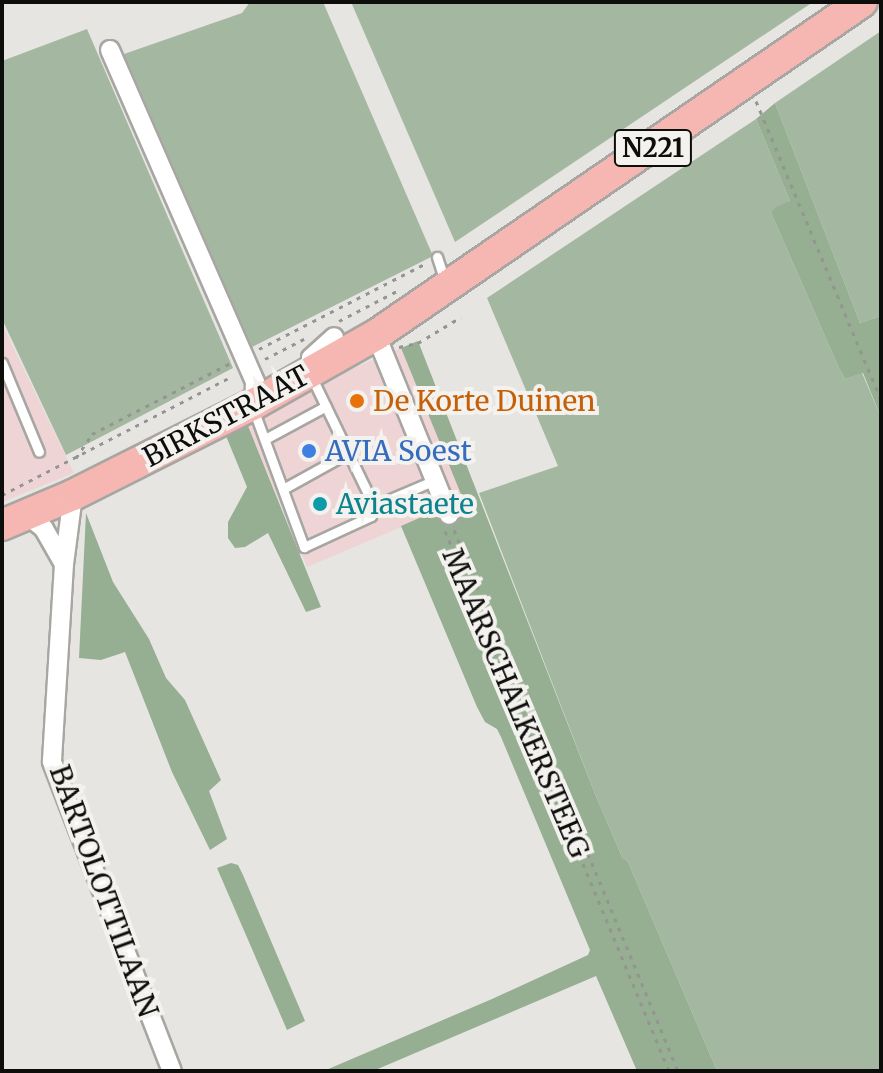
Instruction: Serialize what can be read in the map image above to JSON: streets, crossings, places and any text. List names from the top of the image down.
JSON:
{
  "streets": {
    "main road": ["N221", "BIRKSTRAAT"],
    "street": ["MAARSCHALKERSTEEG", "BARTOLOTTILAAN"]
  },
  "crossings": [
    ["BIRKSTRAAT", "MAARSCHALKERSTEEG"],
    ["BIRKSTRAAT", "BARTOLOTTILAAN"]
  ],
  "places": ["De Korte Duinen", "AVIA Soest", "Aviastaete"]
}
